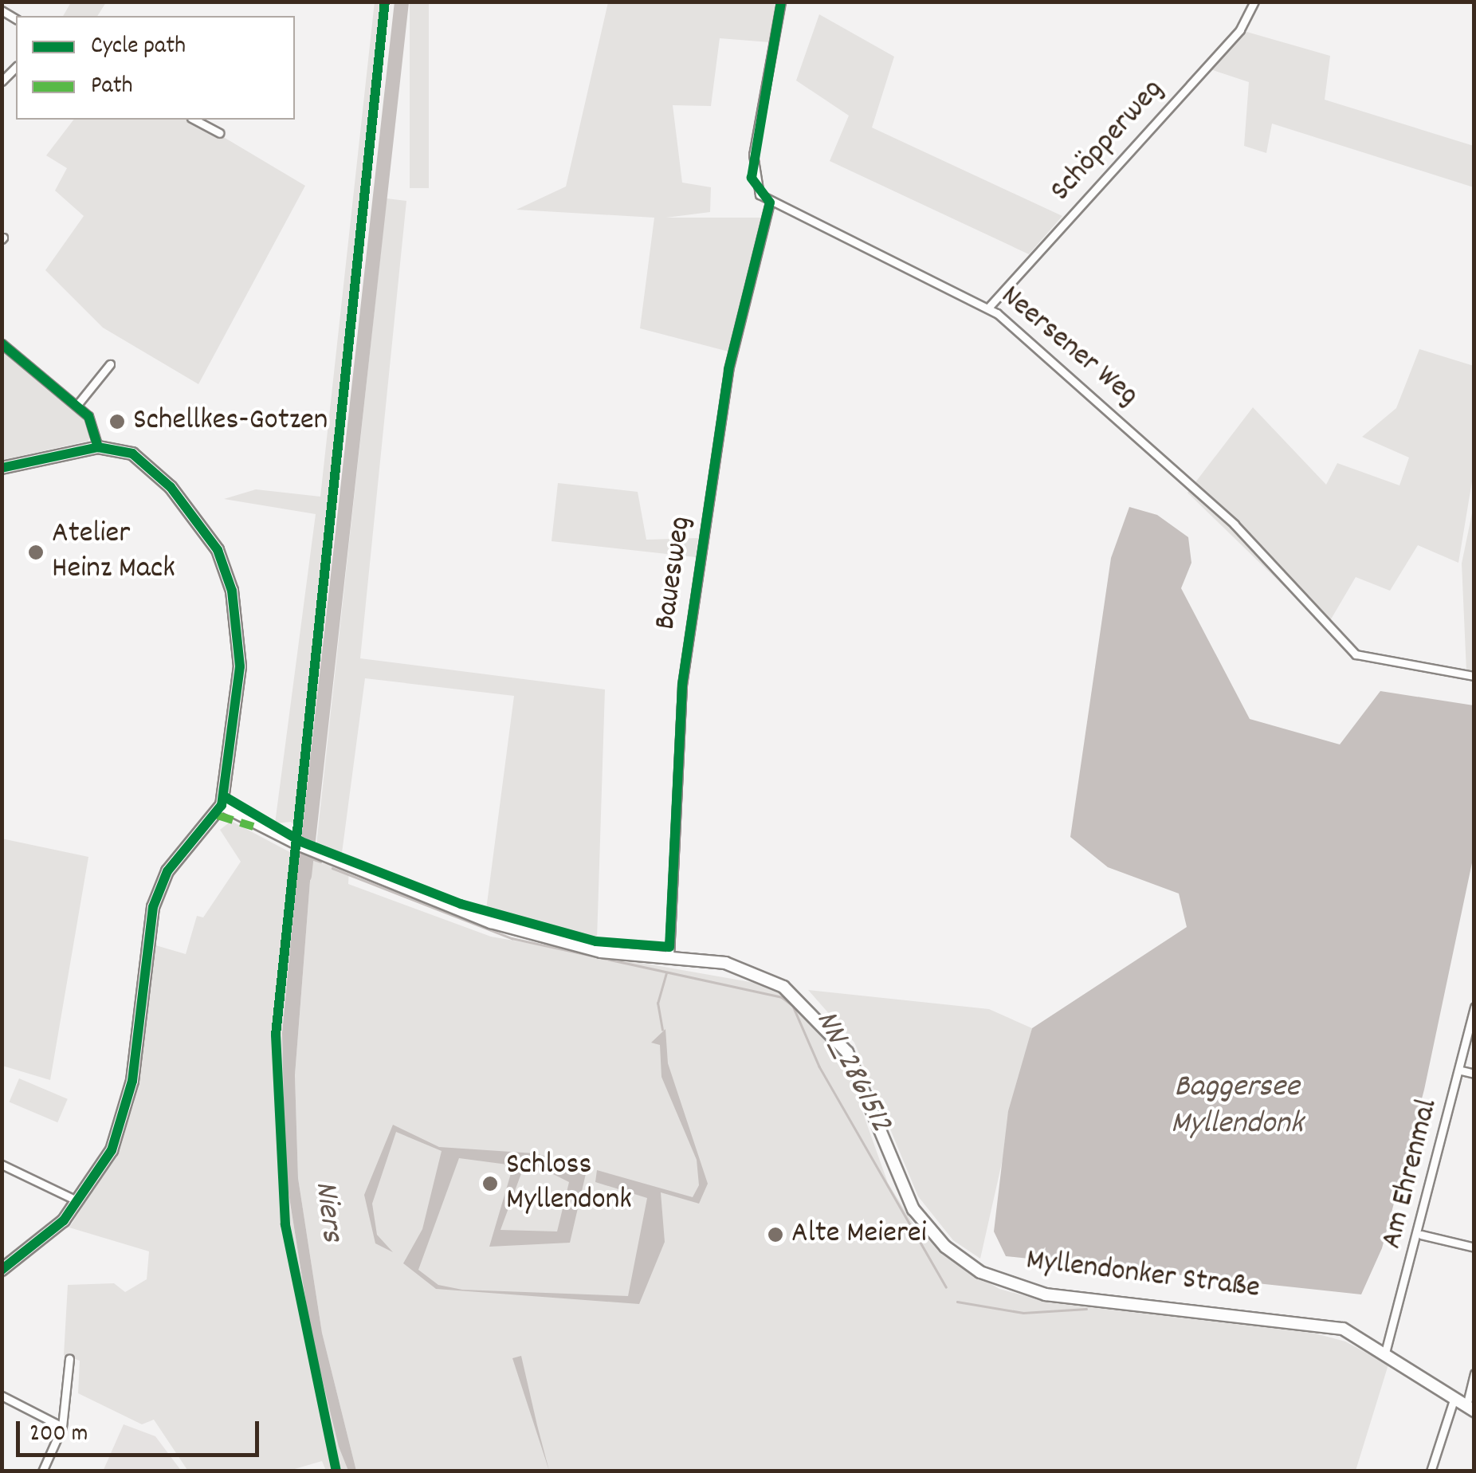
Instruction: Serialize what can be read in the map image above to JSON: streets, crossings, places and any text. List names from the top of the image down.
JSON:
{
  "streets": {
    "street": [
      "Schöpperweg",
      "Neersener Weg",
      "Bauesweg",
      "Am Ehrenmal",
      "Myllendonker Straße"
    ]
  },
  "crossings": [
    ["Schöpperweg", "Neersener Weg"],
    ["Neersener Weg", "Bauesweg"],
    ["Bauesweg", "Myllendonker Straße"],
    ["Am Ehrenmal", "Myllendonker Straße"]
  ],
  "water": ["NN_2861512", "Baggersee Myllendonk", "Niers"],
  "places": [
    "Schellkes-Gotzen",
    "Atelier Heinz Mack",
    "Schloss Myllendonk",
    "Alte Meierei"
  ],
  "legend": ["Cycle path", "Path"],
  "scale_bar": "200 m"
}
